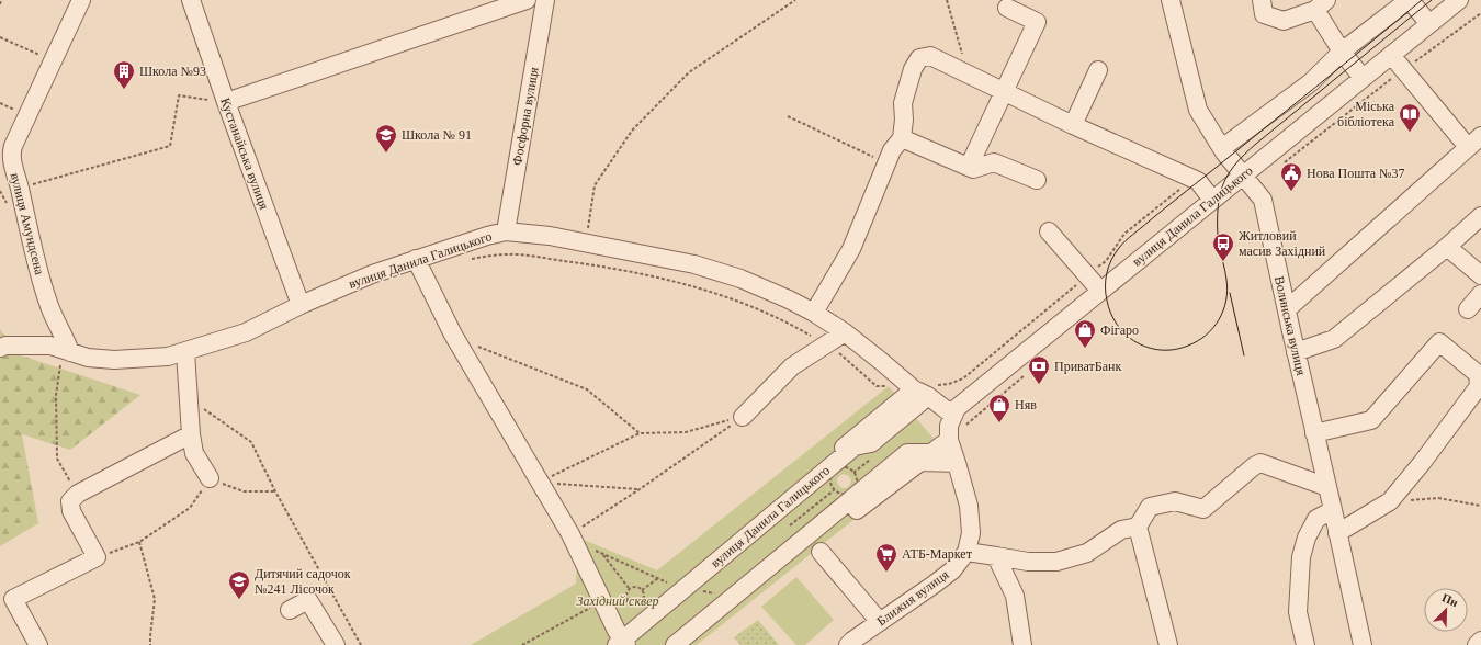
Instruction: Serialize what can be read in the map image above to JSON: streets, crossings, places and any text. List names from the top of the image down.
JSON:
{
  "streets": {
    "street": [
      "Фосфорна вулиця",
      "Кустанайська вулиця",
      "вулиця Данила Галицького",
      "вулиця Амундсена",
      "Волинська вулиця",
      "Ближня вулиця"
    ]
  },
  "crossings": [
    ["Фосфорна вулиця", "вулиця Данила Галицького"],
    ["Кустанайська вулиця", "вулиця Данила Галицького"],
    ["вулиця Данила Галицького", "вулиця Амундсена"],
    ["вулиця Данила Галицького", "Волинська вулиця"],
    ["вулиця Данила Галицького", "Ближня вулиця"]
  ],
  "parks": ["Західний сквер"],
  "places": {
    "building": ["Школа №93"],
    "library": ["Міська бібліотека"],
    "school or university": ["Школа № 91", "Дитячий садочок №241 Лісочок"],
    "public building": ["Нова Пошта №37"],
    "bus stop": ["Житловий масив Західний"],
    "shop": ["Фігаро", "Няв"],
    "bank": ["ПриватБанк"],
    "supermarket": ["АТБ-Маркет"]
  },
  "north": "top right"
}
